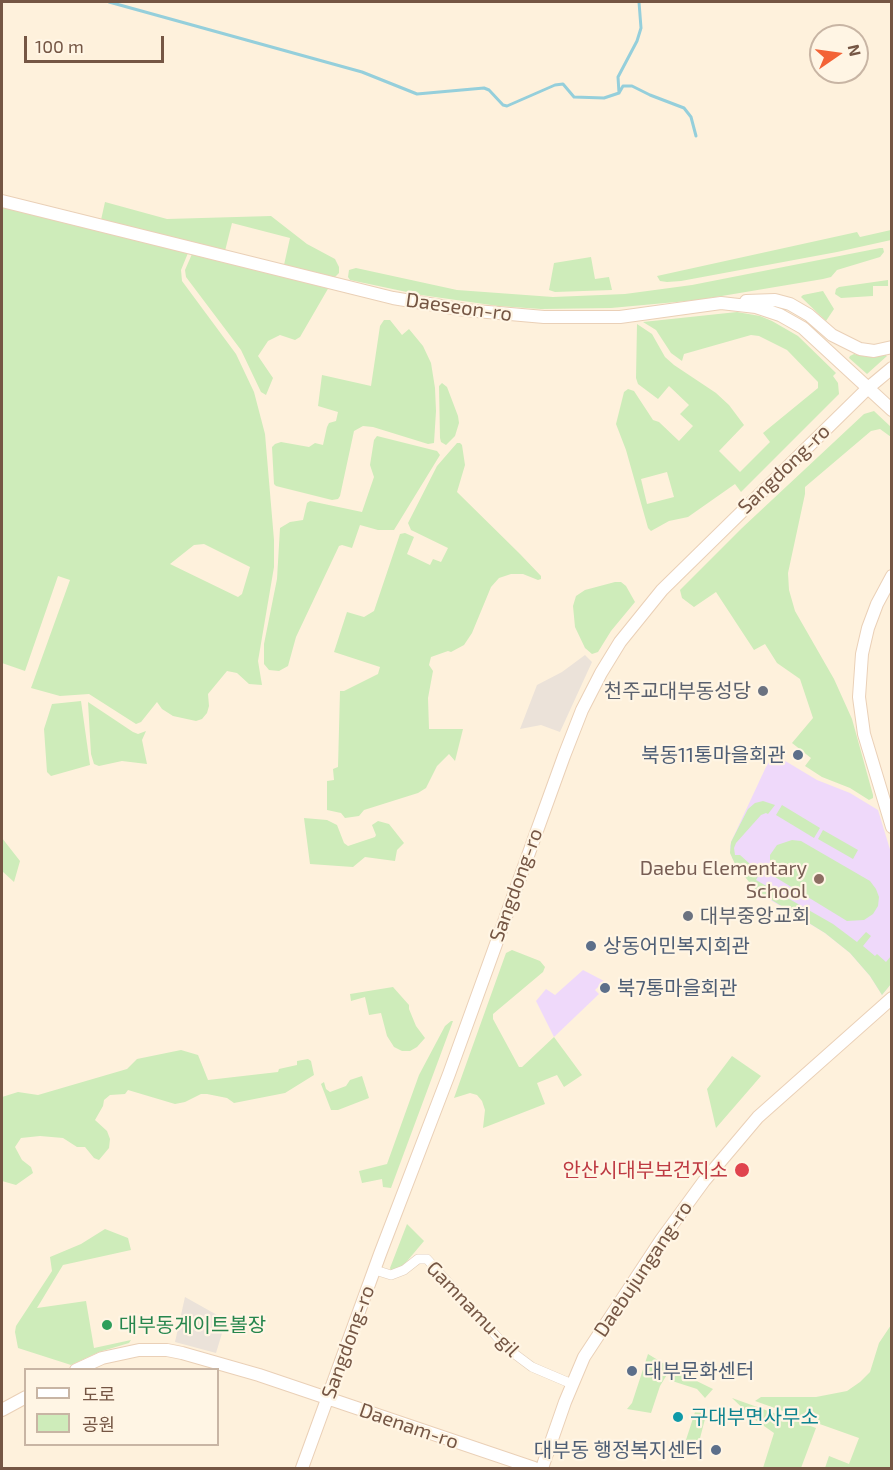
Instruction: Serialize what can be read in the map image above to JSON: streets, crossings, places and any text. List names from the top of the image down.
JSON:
{
  "streets": {
    "street": [
      "Daeseon-ro",
      "Sangdong-ro",
      "Daebujungang-ro",
      "Gamnamu-gil",
      "Daenam-ro"
    ]
  },
  "crossings": [
    ["Daeseon-ro", "Sangdong-ro"],
    ["Sangdong-ro", "Gamnamu-gil"],
    ["Sangdong-ro", "Daenam-ro"],
    ["Daebujungang-ro", "Gamnamu-gil"]
  ],
  "places": [
    "천주교대부동성당",
    "북동11통마을회관",
    "Daebu Elementary School",
    "대부중앙교회",
    "상동어민복지회관",
    "북7통마을회관",
    "안산시대부보건지소",
    "대부동게이트볼장",
    "대부문화센터",
    "구대부면사무소",
    "대부동 행정복지센터"
  ],
  "legend": ["도로", "공원"],
  "scale_bar": "100 m",
  "north": "right"
}
